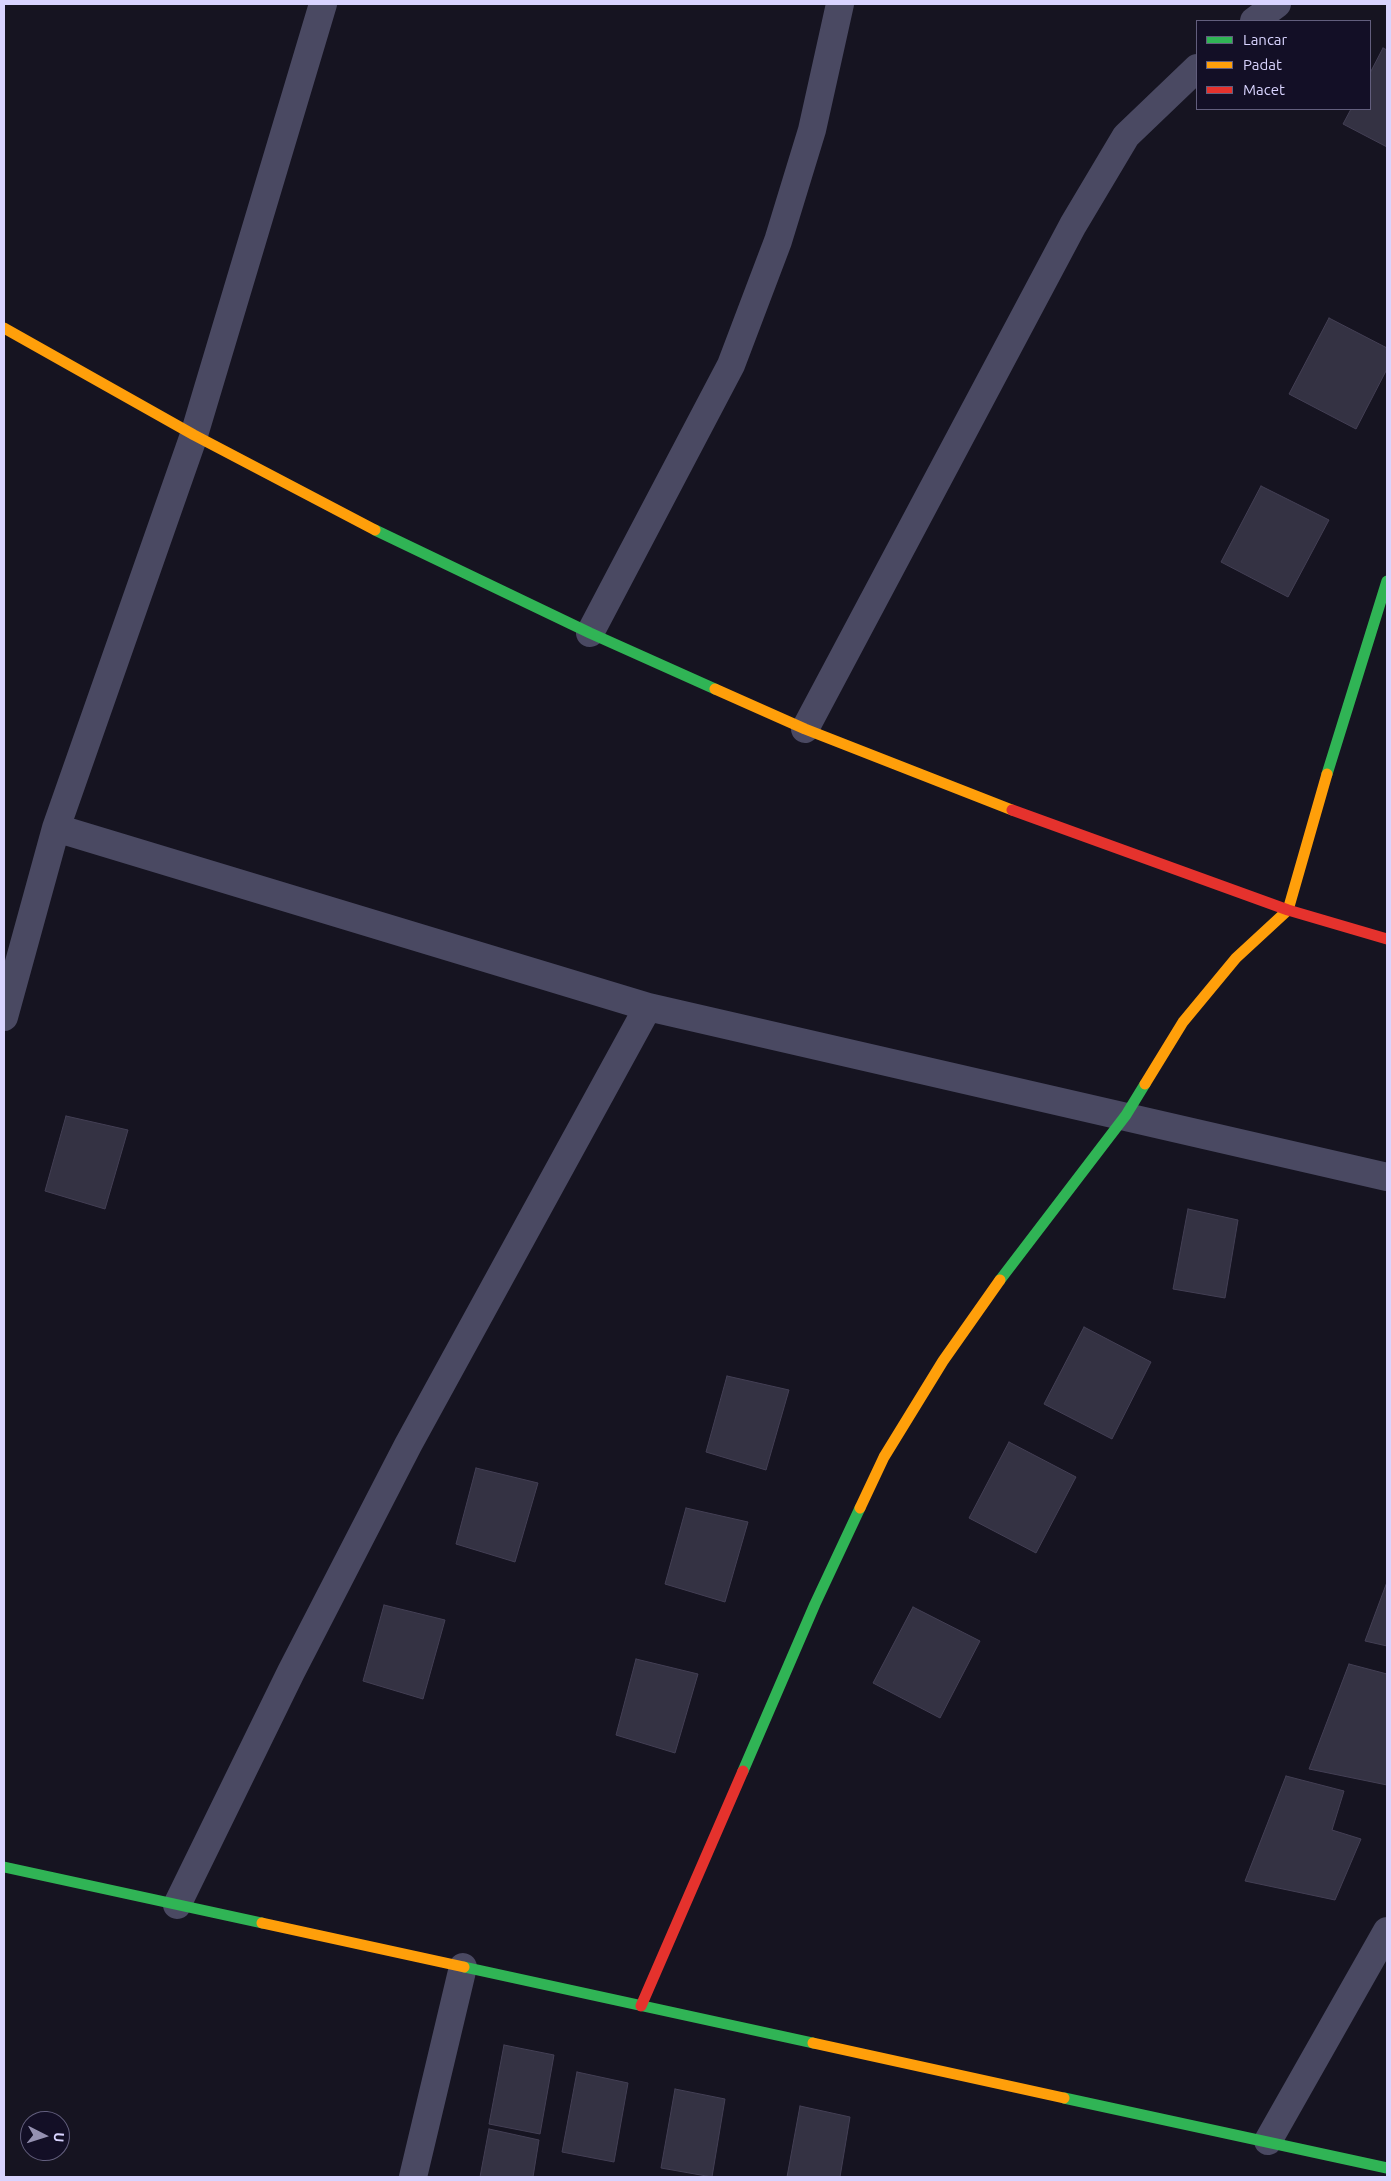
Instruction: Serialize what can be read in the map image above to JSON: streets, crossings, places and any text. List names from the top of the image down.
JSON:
{
  "legend": ["Lancar", "Padat", "Macet"],
  "north": "right"
}
